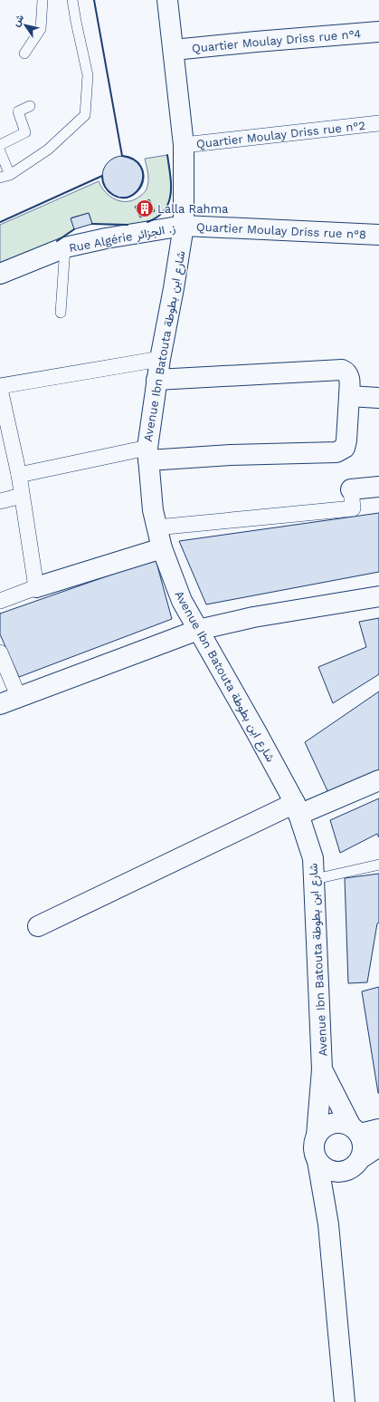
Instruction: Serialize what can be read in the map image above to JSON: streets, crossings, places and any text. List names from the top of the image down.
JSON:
{
  "streets": {
    "street": [
      "Quartier Moulay Driss rue n°4",
      "Quartier Moulay Driss rue n°2",
      "Quartier Moulay Driss rue n°8",
      "Rue Algérie ز. الجزائر",
      "Avenue Ibn Batouta شارع ابن بطوطة"
    ]
  },
  "crossings": [
    ["Quartier Moulay Driss rue n°4", "Avenue Ibn Batouta شارع ابن بطوطة"],
    ["Quartier Moulay Driss rue n°2", "Avenue Ibn Batouta شارع ابن بطوطة"],
    ["Quartier Moulay Driss rue n°8", "Rue Algérie ز. الجزائر"],
    ["Quartier Moulay Driss rue n°8", "Avenue Ibn Batouta شارع ابن بطوطة"],
    ["Rue Algérie ز. الجزائر", "Avenue Ibn Batouta شارع ابن بطوطة"]
  ],
  "places": {
    "building": ["Lalla Rahma"]
  },
  "north": "top left"
}
